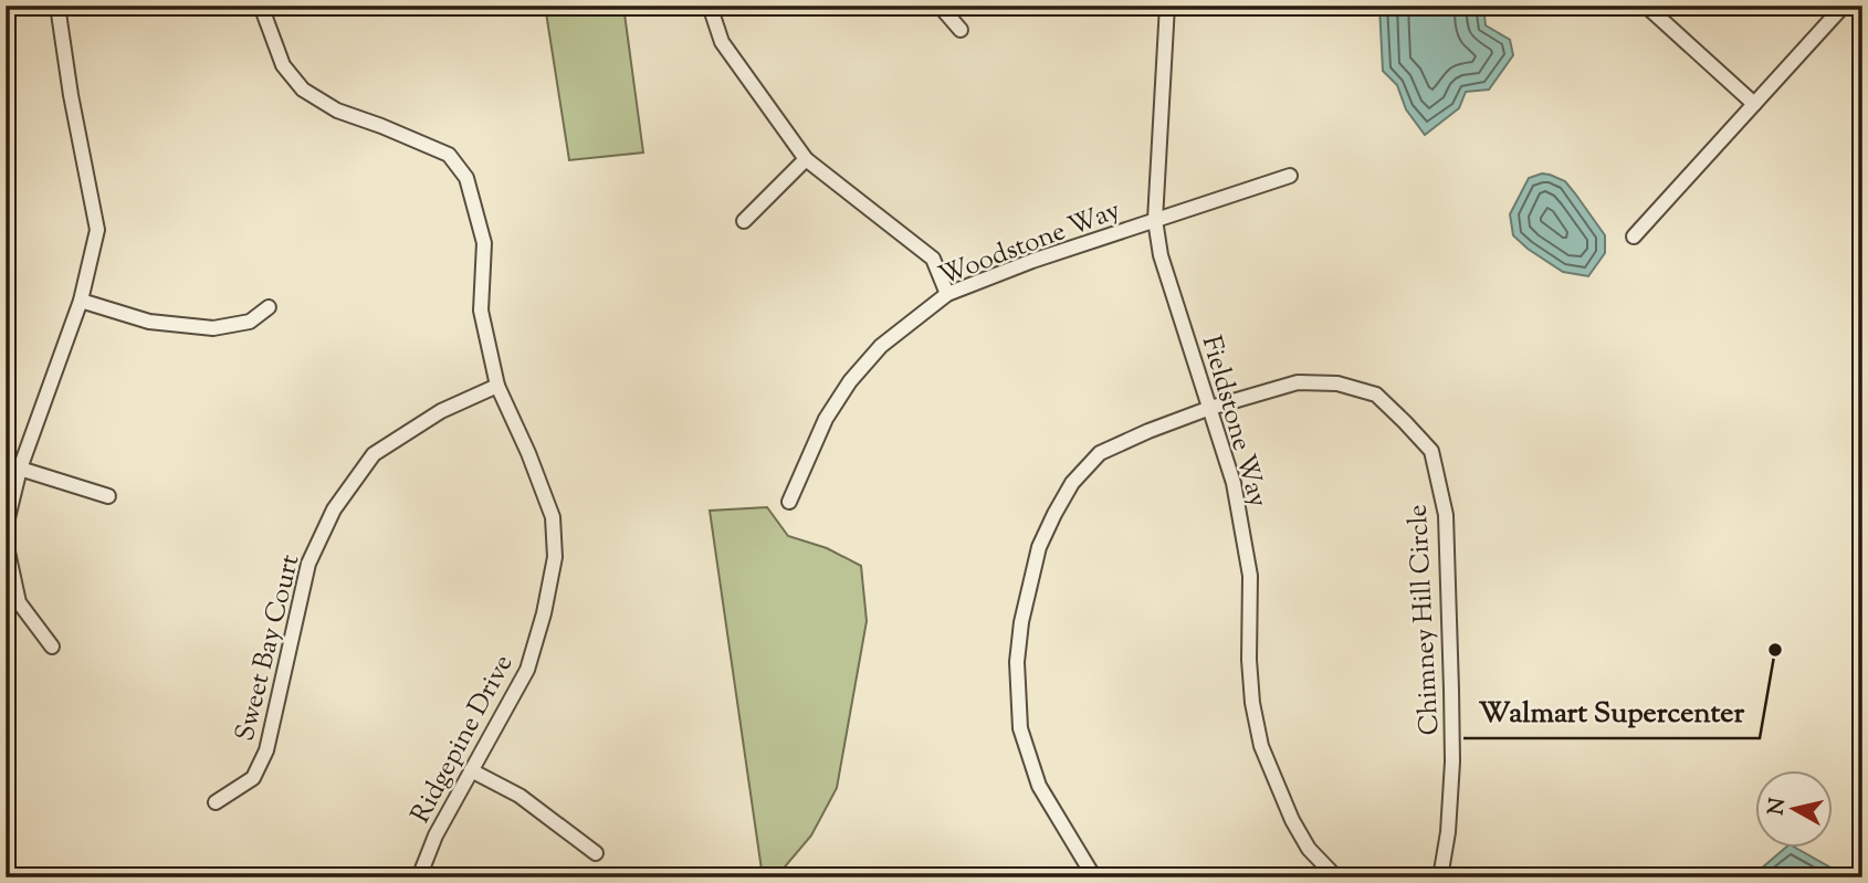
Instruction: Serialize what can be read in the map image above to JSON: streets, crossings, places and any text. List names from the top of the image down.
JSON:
{
  "streets": {
    "street": [
      "Woodstone Way",
      "Fieldstone Way",
      "Chimney Hill Circle",
      "Sweet Bay Court",
      "Ridgepine Drive"
    ]
  },
  "crossings": [
    ["Woodstone Way", "Fieldstone Way"],
    ["Fieldstone Way", "Chimney Hill Circle"],
    ["Sweet Bay Court", "Ridgepine Drive"]
  ],
  "places": ["Walmart Supercenter"],
  "north": "left"
}
